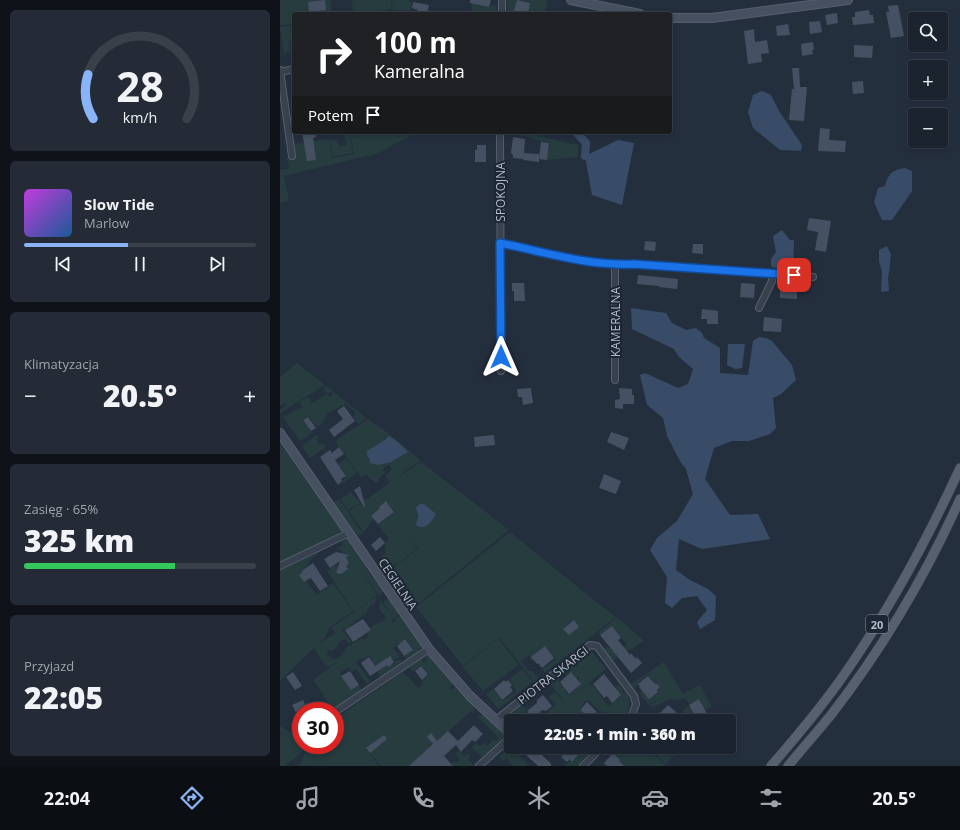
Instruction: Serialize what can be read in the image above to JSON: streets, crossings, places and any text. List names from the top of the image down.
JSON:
{
  "streets": {
    "main road": ["20"],
    "street": [
      "SPOKOJNA",
      "KAMERALNA",
      "CEGIELNIA",
      "PIOTRA SKARGI"
    ]
  },
  "crossings": [
    ["CEGIELNIA", "PIOTRA SKARGI"]
  ],
  "page": {
    "map_buttons": ["+", "−"],
    "turn": ["100 m", "Kameralna"],
    "then": "Potem",
    "song": ["Slow Tide", "Marlow"],
    "tile": [
      "Klimatyzacja",
      ["Zasięg · 65%", "325 km"],
      ["Przyjazd", "22:05"]
    ],
    "heat": ["−", "20.5°", "+"],
    "limit": "30",
    "trip": "22:05 · 1 min · 360 m",
    "tabs": ["22:04", "20.5°"],
    "gauge": ["28", "km/h"]
  }
}
